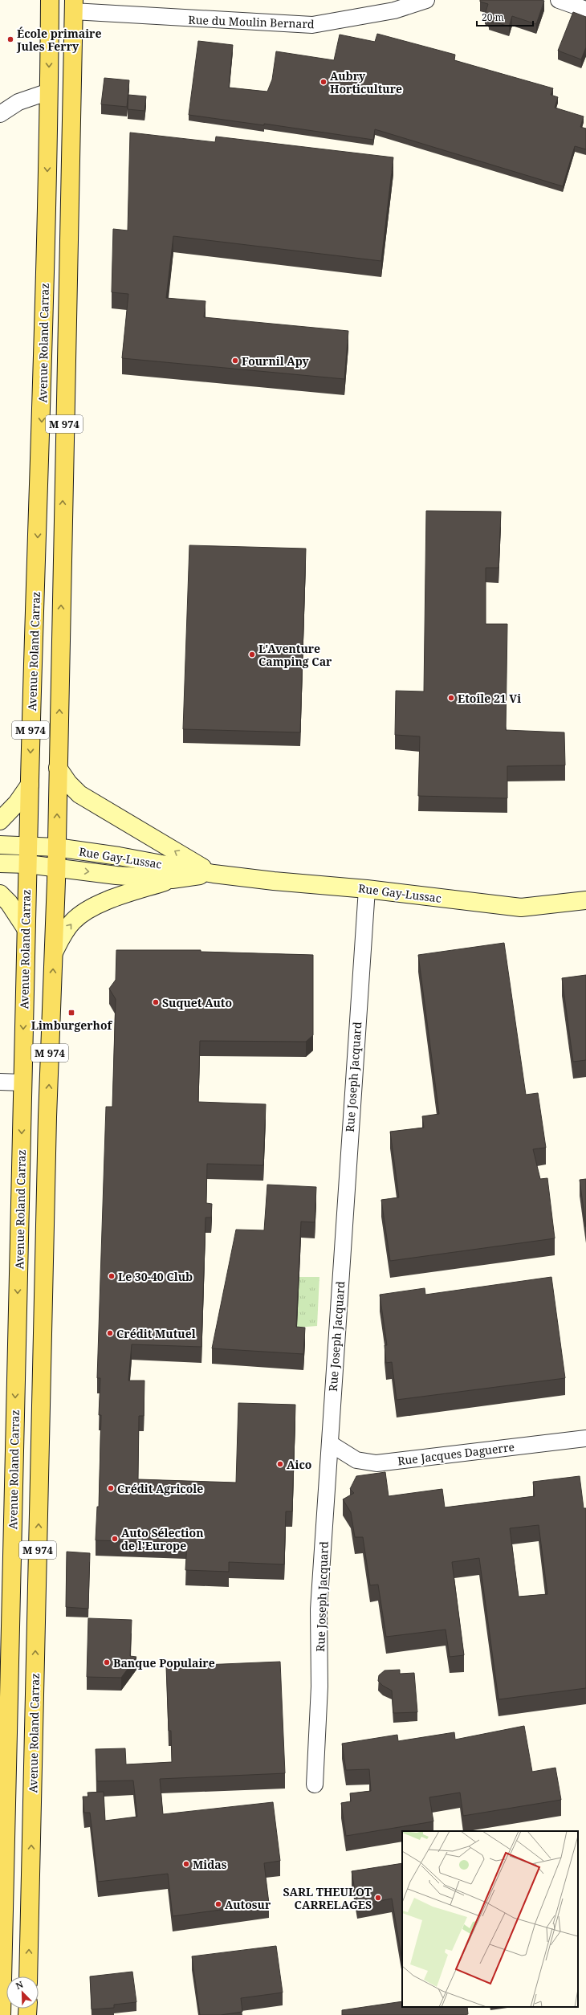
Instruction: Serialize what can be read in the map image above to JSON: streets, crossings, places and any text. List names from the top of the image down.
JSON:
{
  "streets": {
    "main road": ["Avenue Roland Carraz", "M 974", "Rue Gay-Lussac"],
    "street": ["Rue du Moulin Bernard", "Rue Joseph Jacquard", "Rue Jacques Daguerre"]
  },
  "crossings": [
    ["Rue du Moulin Bernard", "Avenue Roland Carraz"],
    ["Avenue Roland Carraz", "Rue Gay-Lussac"],
    ["Rue Gay-Lussac", "Rue Joseph Jacquard"],
    ["Rue Joseph Jacquard", "Rue Jacques Daguerre"]
  ],
  "places": {
    "other": [
      "École primaire Jules Ferry",
      "Aubry Horticulture",
      "Fournil Apy",
      "L'Aventure Camping Car",
      "Etoile 21 Vi",
      "Suquet Auto",
      "Le 30-40 Club",
      "Crédit Mutuel",
      "Aico",
      "Crédit Agricole",
      "Auto Sélection de l'Europe",
      "Banque Populaire",
      "Midas",
      "SARL THEULOT CARRELAGES",
      "Autosur"
    ],
    "transit": ["Limburgerhof"]
  },
  "scale_bar": "20 m",
  "north": "top left"
}
